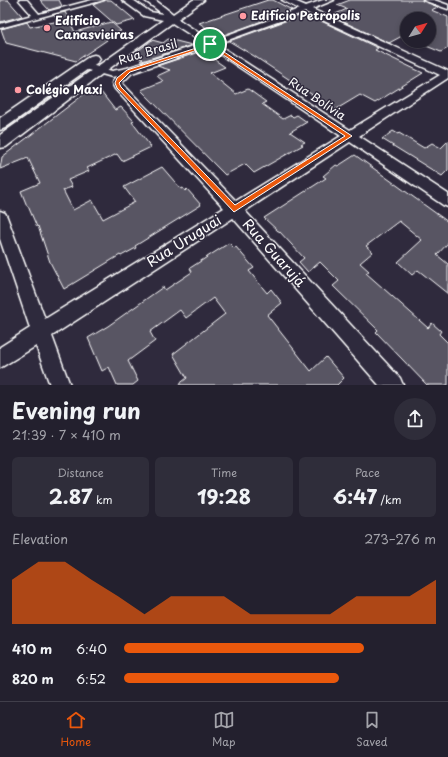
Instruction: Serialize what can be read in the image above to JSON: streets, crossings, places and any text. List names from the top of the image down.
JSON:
{
  "streets": {
    "street": [
      "Rua Brasil",
      "Rua Bolívia",
      "Rua Uruguai",
      "Rua Guarujá"
    ]
  },
  "crossings": [
    ["Rua Brasil", "Rua Bolívia"],
    ["Rua Brasil", "Rua Guarujá"],
    ["Rua Bolívia", "Rua Uruguai"],
    ["Rua Uruguai", "Rua Guarujá"]
  ],
  "places": ["Edifício Petrópolis", "Edifício Canasvieiras", "Colégio Maxi"],
  "north": "top right",
  "page": {
    "heading": ["Evening run", "21:39 · 7 × 410 m"],
    "stats": [
      ["Distance", "2.87 km"],
      ["Time", "19:28"],
      ["Pace", "6:47 /km"]
    ],
    "chart": ["Elevation", "273–276 m"],
    "list": [
      {
        "name": "410 m",
        "note": "6:40"
      },
      {
        "name": "820 m",
        "note": "6:52"
      }
    ],
    "tabs": ["Home", "Map", "Saved"]
  }
}
